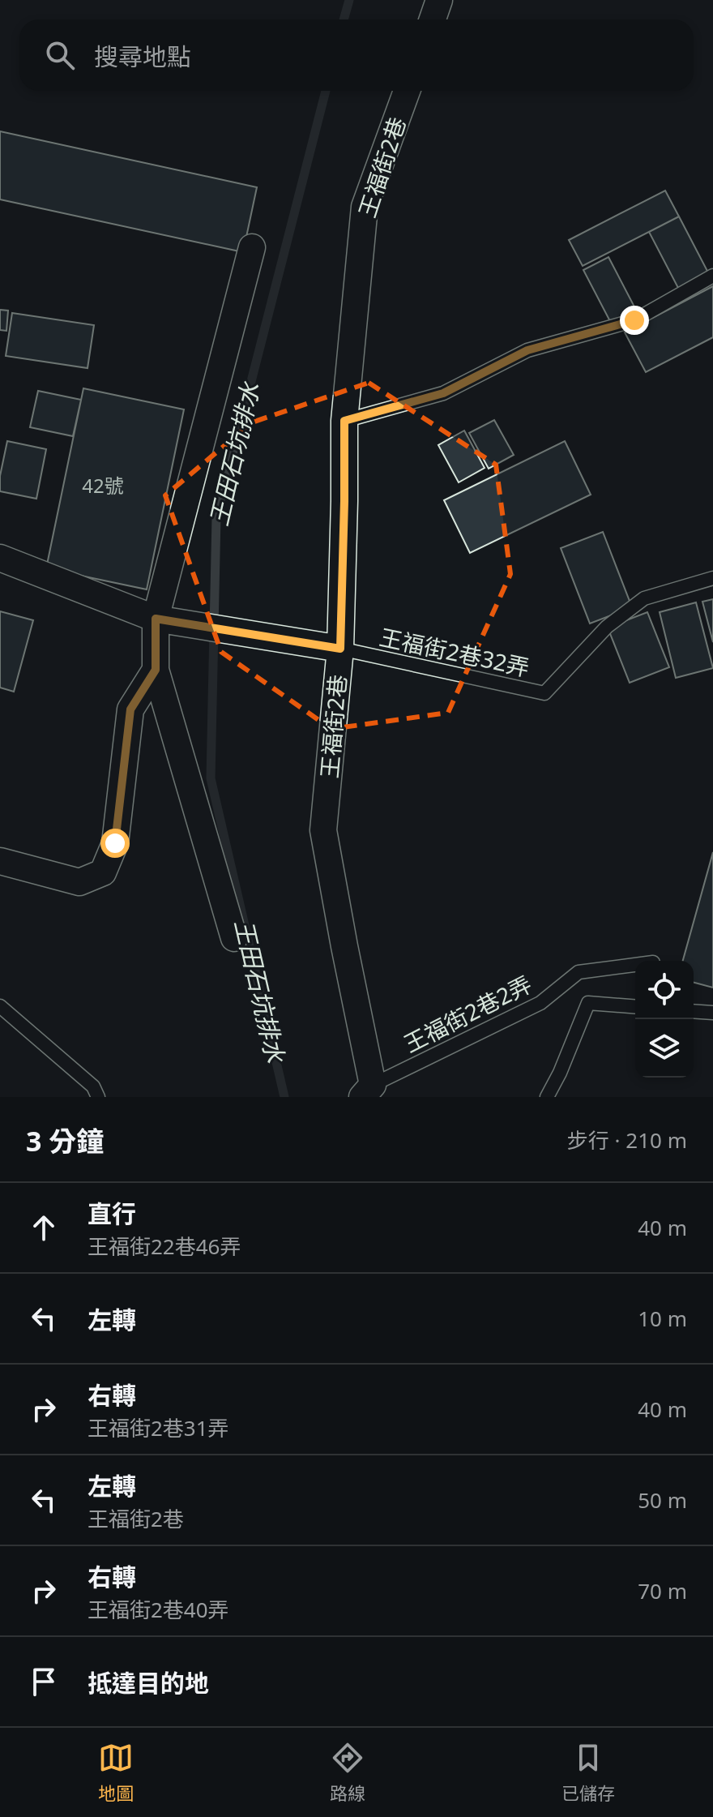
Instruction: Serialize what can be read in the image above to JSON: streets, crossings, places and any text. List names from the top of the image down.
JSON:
{
  "streets": {
    "street": ["王福街2巷"],
    "lane": ["王福街2巷32弄", "王福街2巷2弄"]
  },
  "crossings": [
    ["王福街2巷", "王福街2巷32弄"],
    ["王福街2巷", "王福街2巷2弄"]
  ],
  "water": ["王田石坑排水"],
  "house_numbers": ["42號"],
  "page": {
    "search": "搜尋地點",
    "heading": ["3 分鐘", "步行 · 210 m"],
    "list": [
      ["直行", "王福街22巷46弄", "40 m"],
      ["左轉", "10 m"],
      ["右轉", "王福街2巷31弄", "40 m"],
      ["左轉", "王福街2巷", "50 m"],
      ["右轉", "王福街2巷40弄", "70 m"],
      "抵達目的地"
    ],
    "nav": ["地圖", "路線", "已儲存"]
  }
}
